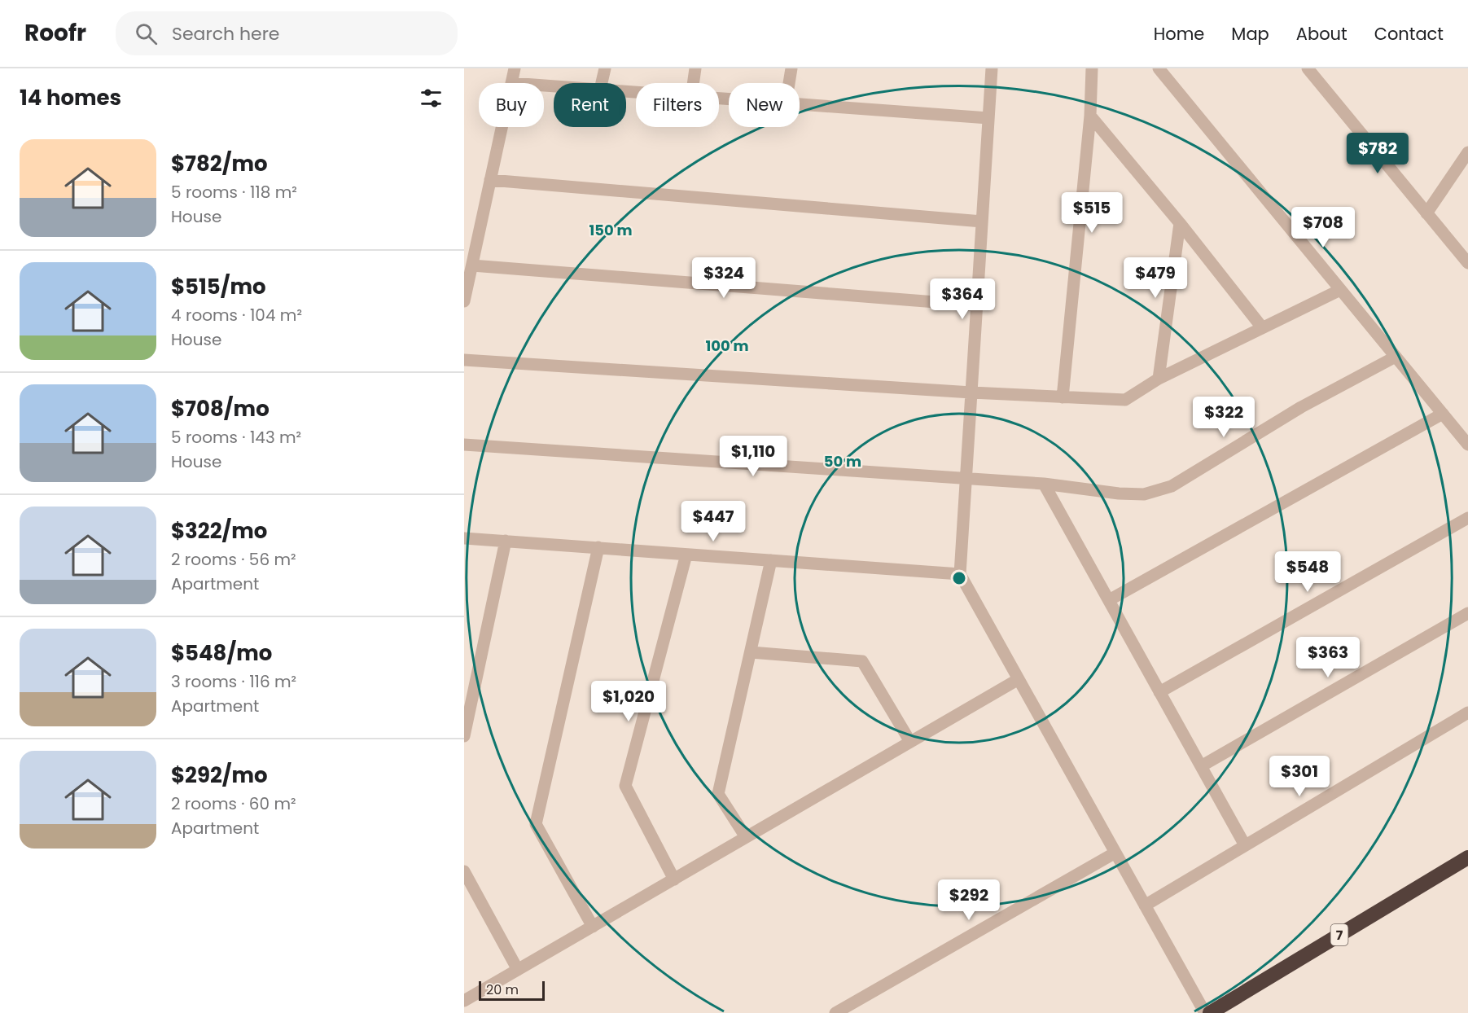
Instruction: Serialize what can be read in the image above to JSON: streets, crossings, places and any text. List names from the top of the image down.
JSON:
{
  "streets": {
    "highway": ["7"]
  },
  "scale_bar": "20 m",
  "page": {
    "header": "Roofr",
    "search": "Search here",
    "nav": [
      "Home",
      "Map",
      "About",
      "Contact"
    ],
    "heading": "14 homes",
    "chip": [
      "Buy",
      "Rent",
      "Filters",
      "New"
    ],
    "list": [
      {
        "name": "$782/mo",
        "note": "5 rooms · 118 m² · House"
      },
      {
        "name": "$515/mo",
        "note": "4 rooms · 104 m² · House"
      },
      {
        "name": "$708/mo",
        "note": "5 rooms · 143 m² · House"
      },
      {
        "name": "$322/mo",
        "note": "2 rooms · 56 m² · Apartment"
      },
      {
        "name": "$548/mo",
        "note": "3 rooms · 116 m² · Apartment"
      },
      {
        "name": "$292/mo",
        "note": "2 rooms · 60 m² · Apartment"
      }
    ],
    "price": [
      "$782",
      "$515",
      "$708",
      "$324",
      "$479",
      "$364",
      "$322",
      "$1,110",
      "$447",
      "$548",
      "$363",
      "$1,020",
      "$301",
      "$292"
    ],
    "scale": "20 m"
  },
  "rings": ["150 m", "100 m", "50 m"]
}
